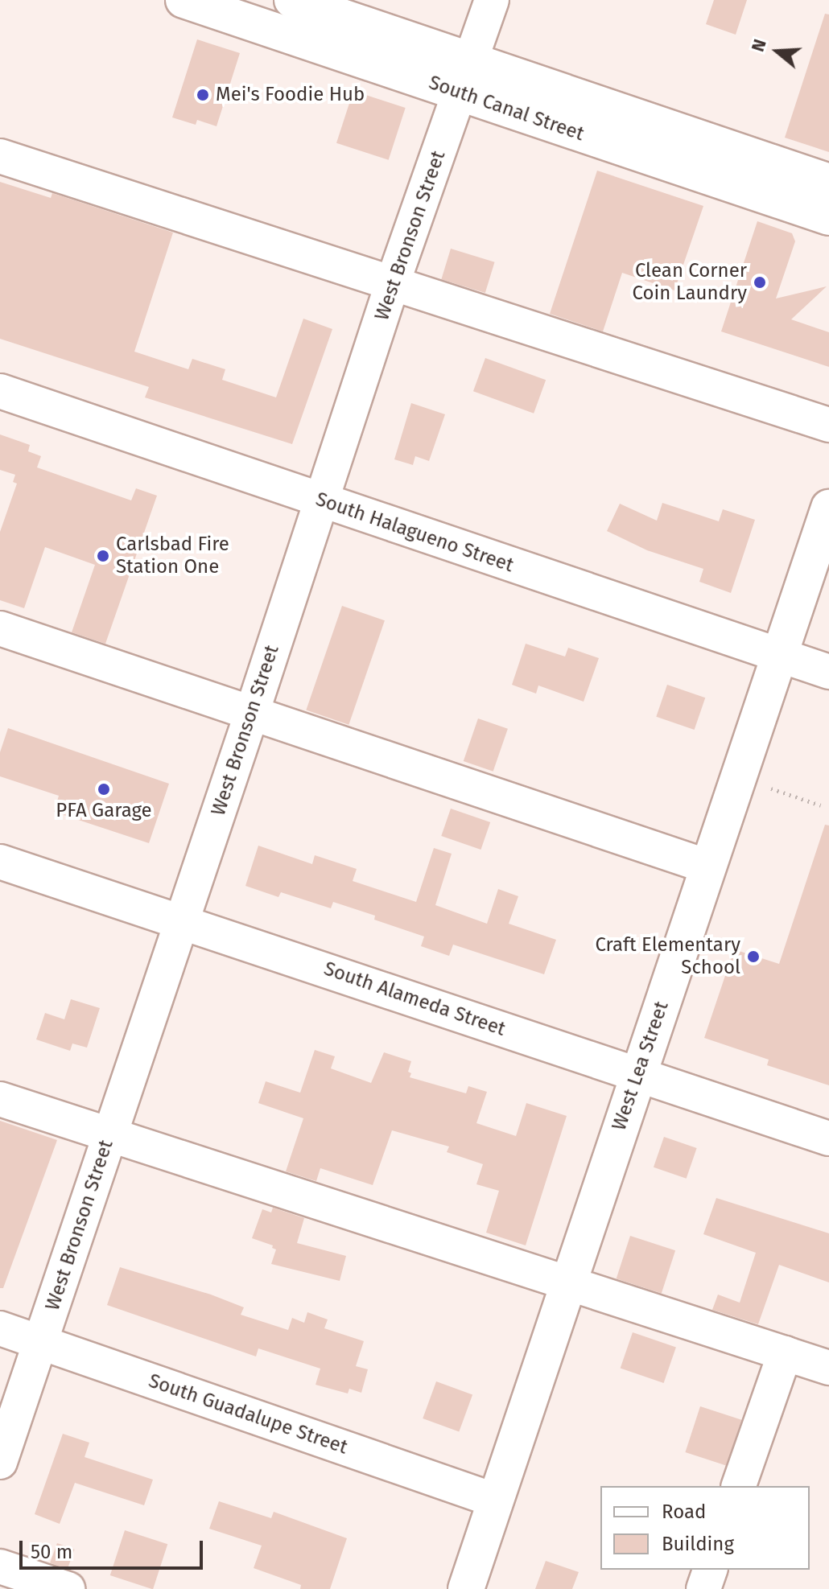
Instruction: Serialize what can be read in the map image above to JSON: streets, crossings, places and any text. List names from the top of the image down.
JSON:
{
  "streets": {
    "main road": ["South Canal Street", "West Lea Street"],
    "street": [
      "West Bronson Street",
      "South Halagueno Street",
      "South Alameda Street",
      "South Guadalupe Street"
    ]
  },
  "crossings": [
    ["South Canal Street", "West Bronson Street"],
    ["West Bronson Street", "South Halagueno Street"],
    ["West Bronson Street", "South Alameda Street"],
    ["West Bronson Street", "South Guadalupe Street"],
    ["South Halagueno Street", "West Lea Street"],
    ["South Alameda Street", "West Lea Street"],
    ["West Lea Street", "South Guadalupe Street"]
  ],
  "places": [
    "Mei's Foodie Hub",
    "Clean Corner Coin Laundry",
    "Carlsbad Fire Station One",
    "PFA Garage",
    "Craft Elementary School"
  ],
  "legend": ["Road", "Building"],
  "scale_bar": "50 m",
  "north": "left"
}
